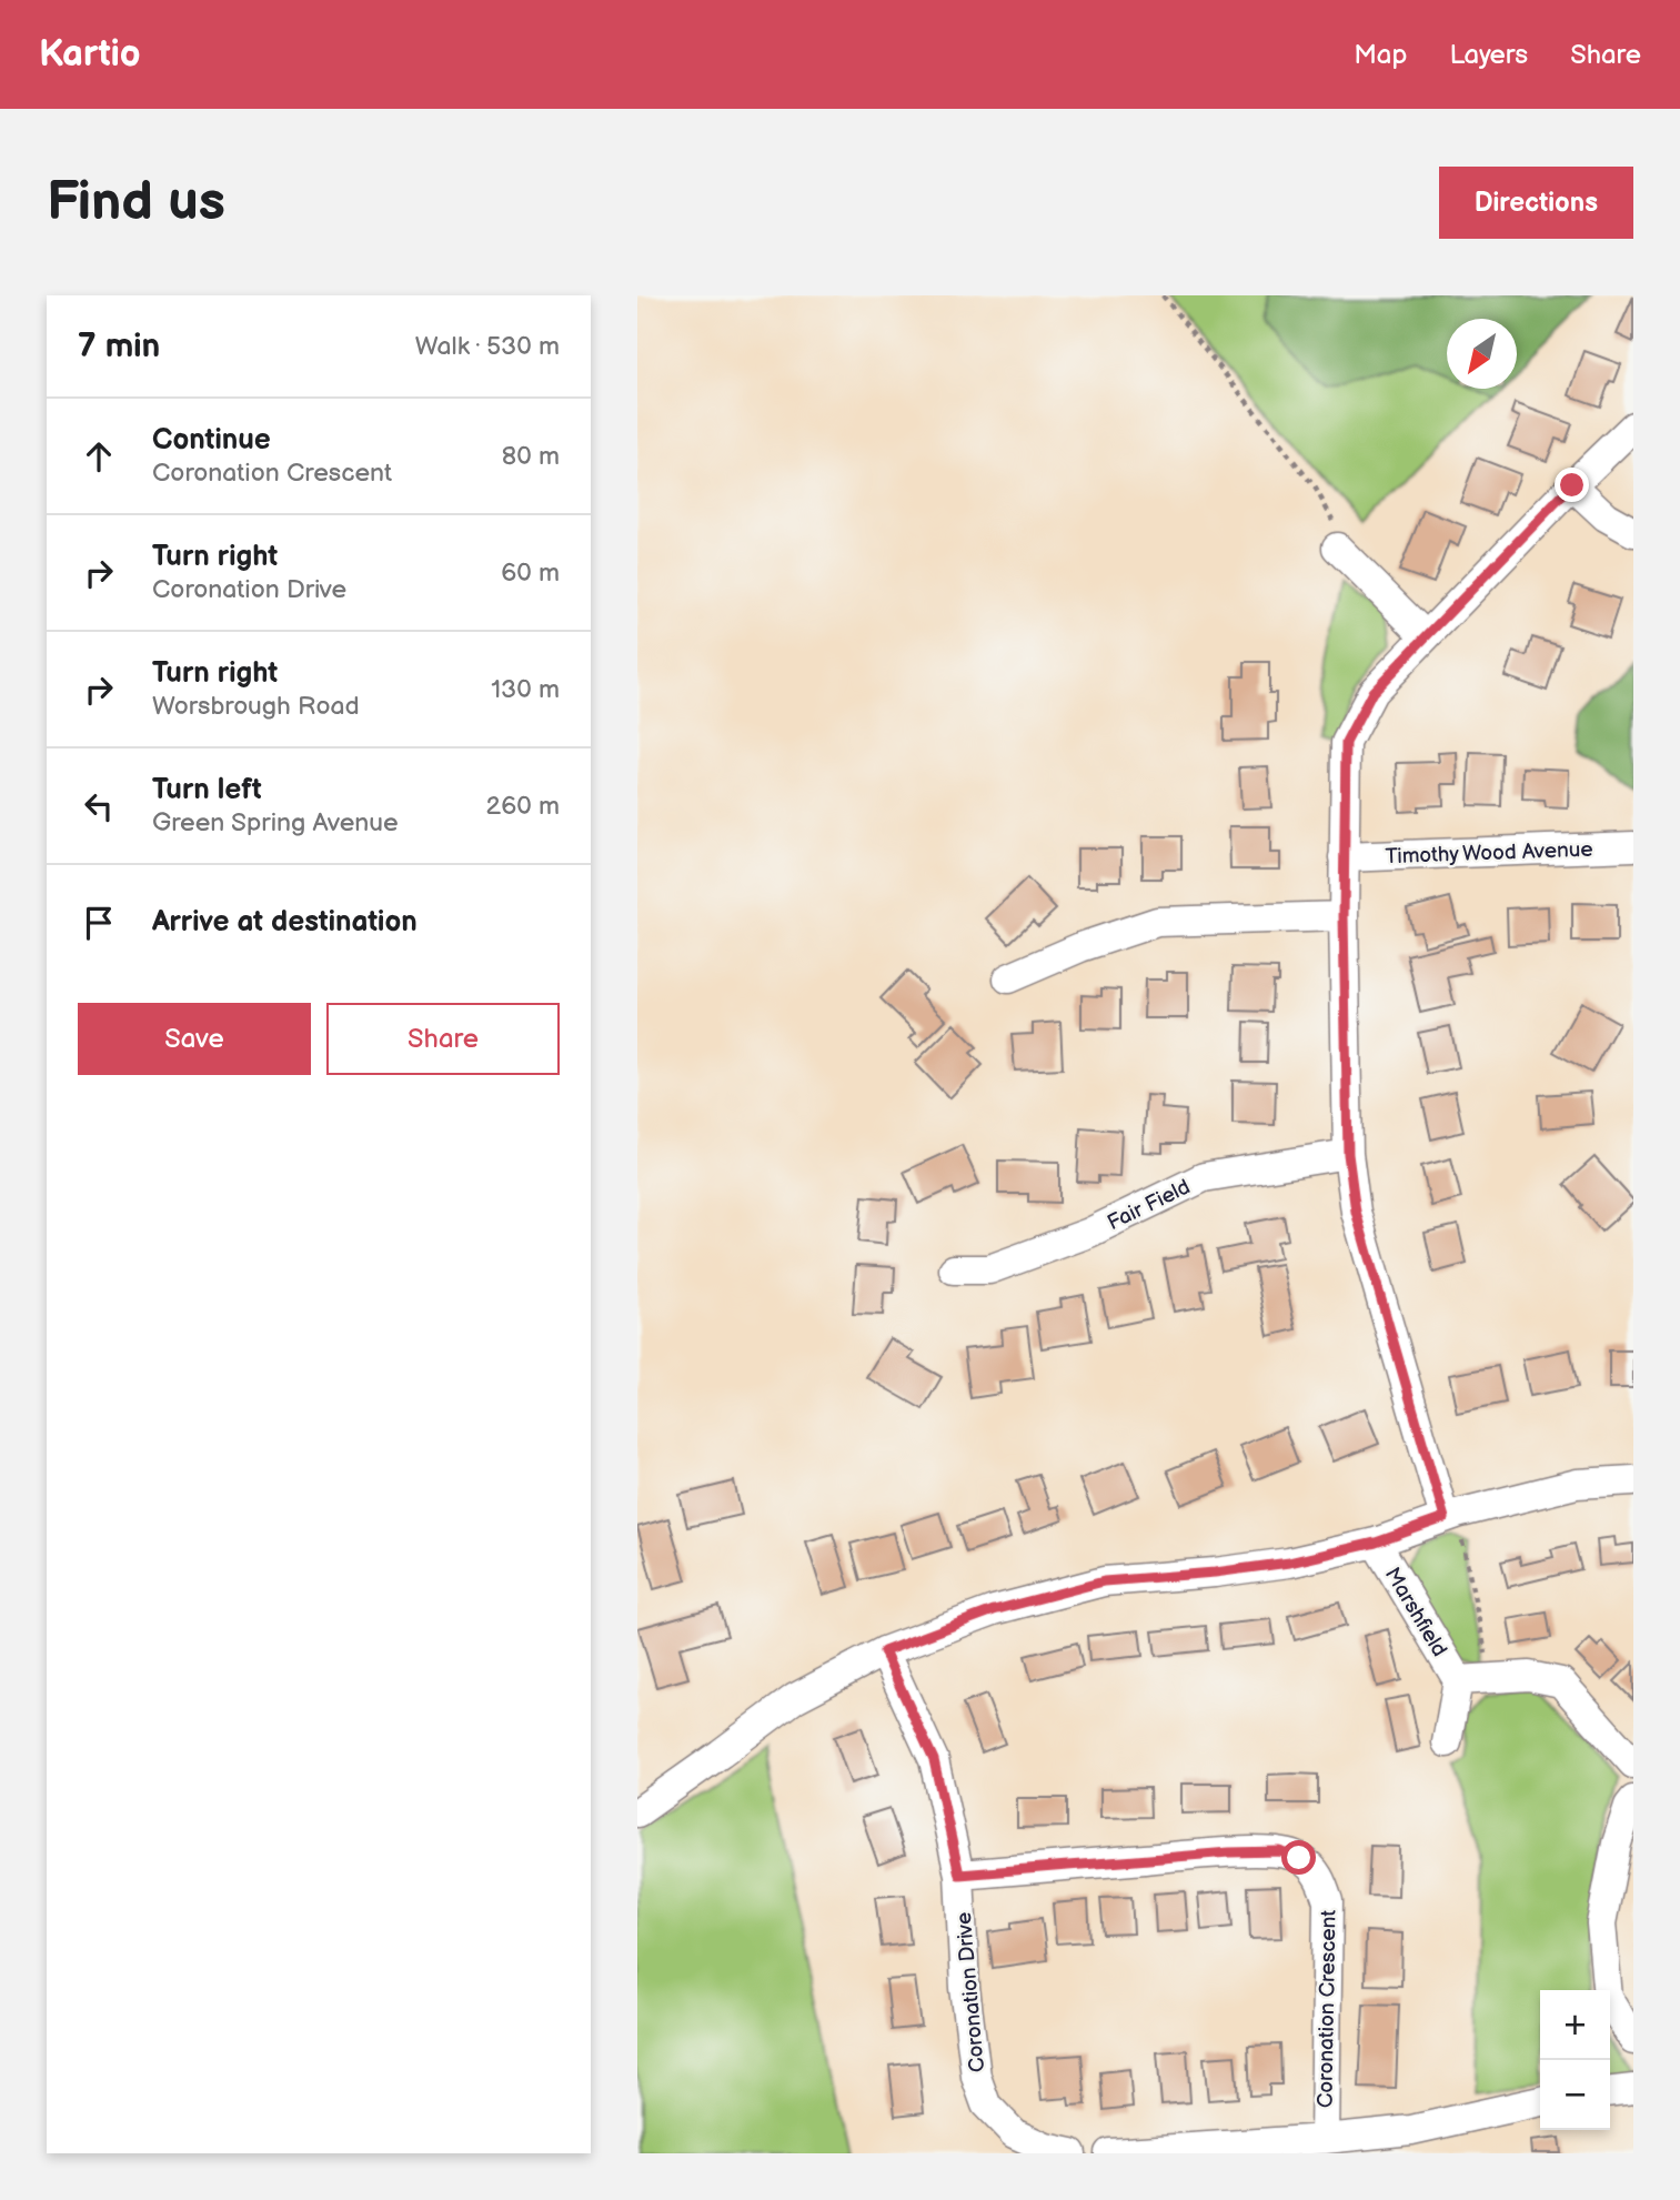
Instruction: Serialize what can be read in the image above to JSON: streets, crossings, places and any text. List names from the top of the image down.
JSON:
{
  "streets": {
    "street": [
      "Timothy Wood Avenue",
      "Fair Field",
      "Marshfield",
      "Coronation Drive",
      "Coronation Crescent"
    ]
  },
  "crossings": [
    ["Coronation Drive", "Coronation Crescent"]
  ],
  "north": "bottom left",
  "page": {
    "header": "Kartio",
    "nav": ["Map", "Layers", "Share"],
    "buttons": [
      "Directions",
      ["Save", "Share"]
    ],
    "title": "Find us",
    "heading": ["7 min", "Walk · 530 m"],
    "list": [
      ["Continue", "Coronation Crescent", "80 m"],
      ["Turn right", "Coronation Drive", "60 m"],
      ["Turn right", "Worsbrough Road", "130 m"],
      ["Turn left", "Green Spring Avenue", "260 m"],
      "Arrive at destination"
    ],
    "map_buttons": ["+", "−"]
  }
}
